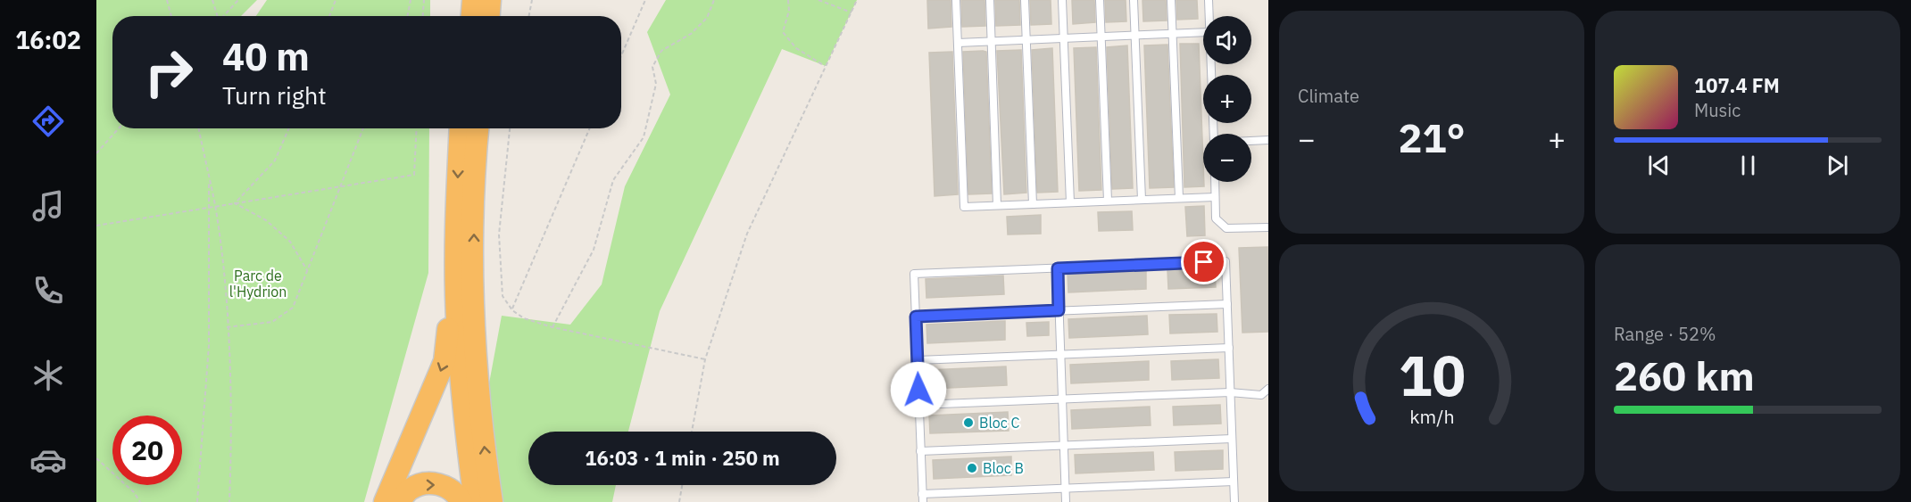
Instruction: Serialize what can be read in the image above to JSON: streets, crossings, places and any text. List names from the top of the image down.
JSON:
{
  "parks": ["Parc de l'Hydrion"],
  "places": ["Bloc C", "Bloc B"],
  "page": {
    "tabs": "16:02",
    "tile": [
      "Climate",
      ["Range · 52%", "260 km"]
    ],
    "map_buttons": ["+", "−"],
    "turn": ["40 m", "Turn right"],
    "song": ["107.4 FM", "Music"],
    "heat": ["−", "21°", "+"],
    "limit": "20",
    "trip": "16:03 · 1 min · 250 m",
    "gauge": ["10", "km/h"]
  }
}
